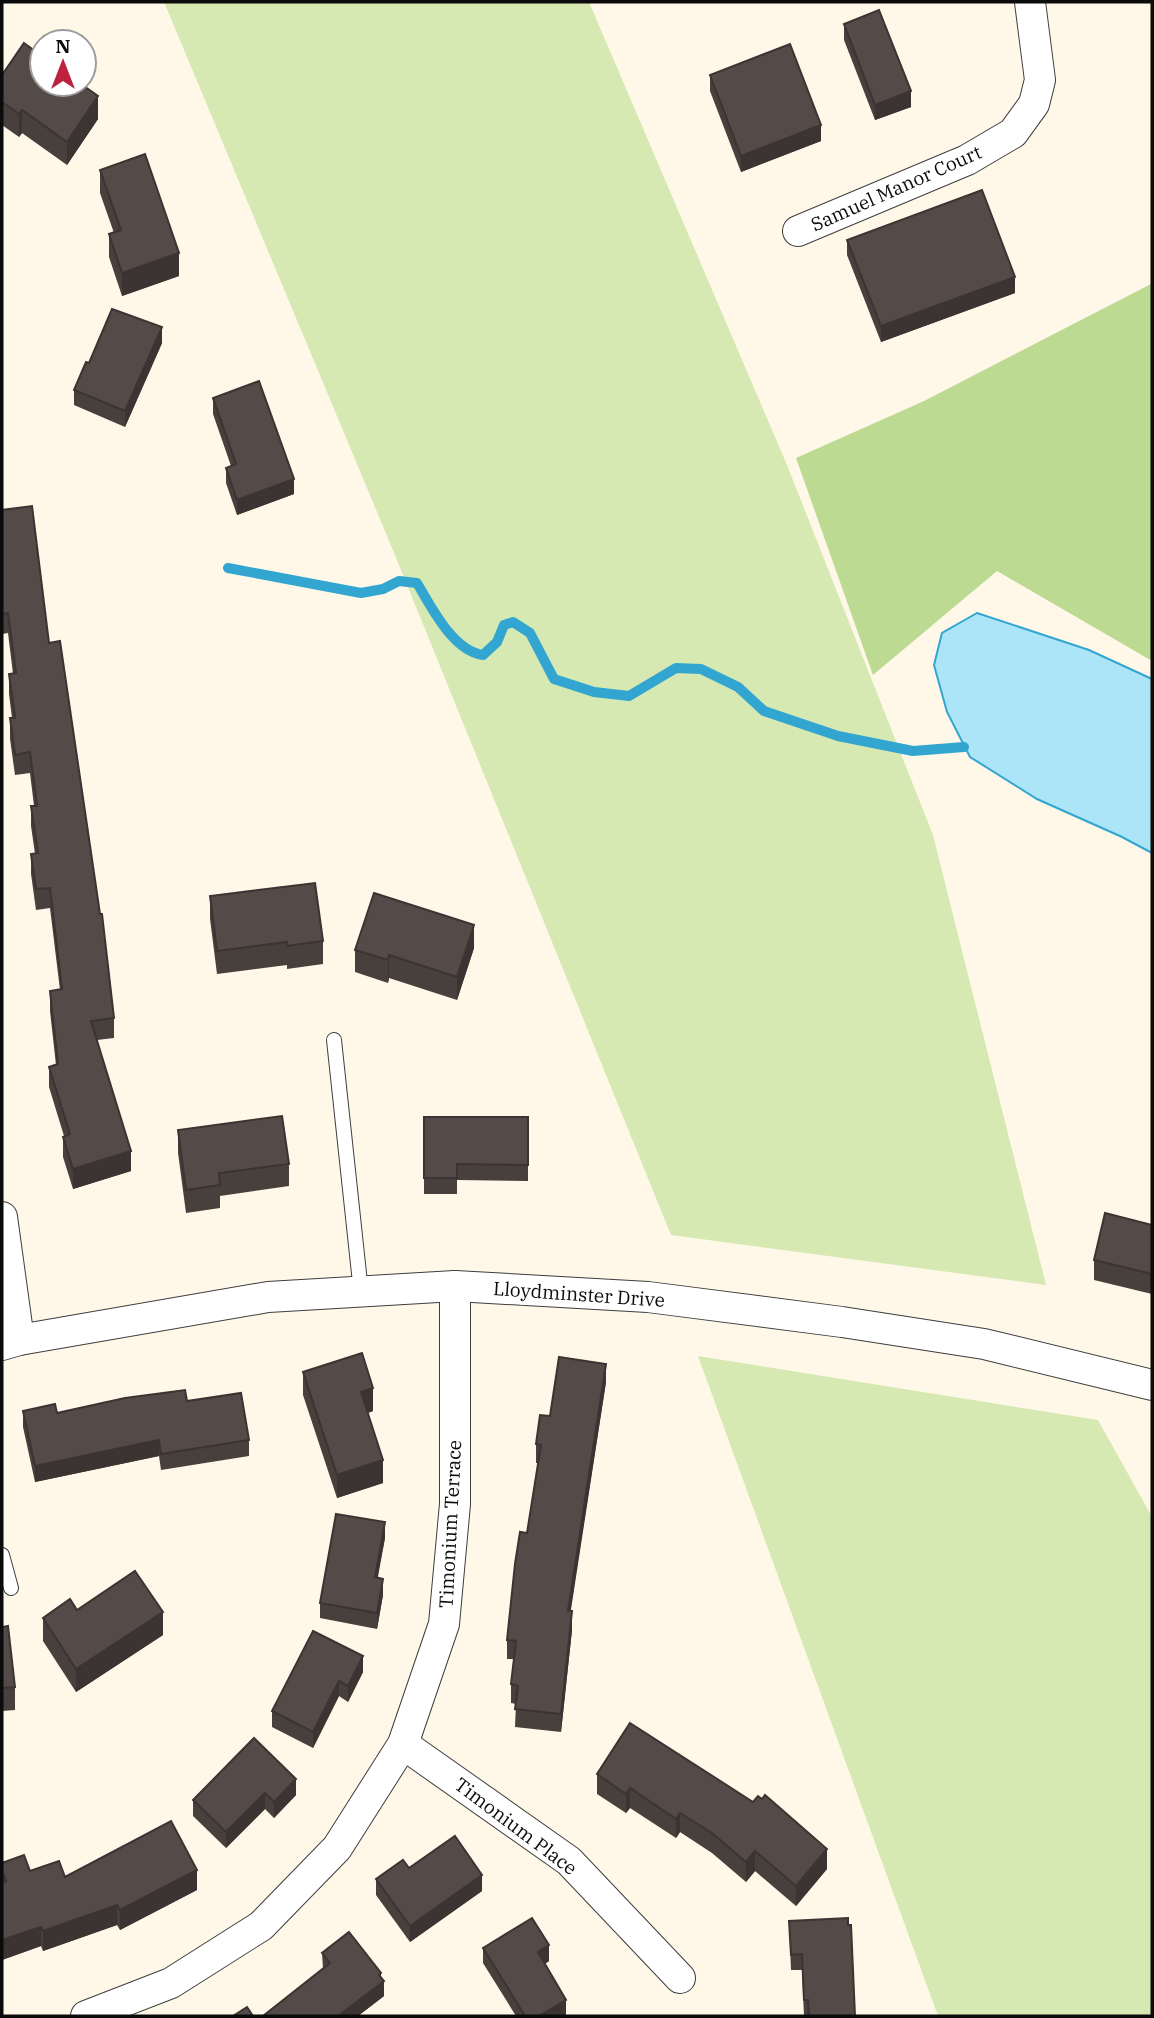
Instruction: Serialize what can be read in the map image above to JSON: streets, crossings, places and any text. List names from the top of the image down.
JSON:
{
  "streets": {
    "street": [
      "Samuel Manor Court",
      "Lloydminster Drive",
      "Timonium Terrace",
      "Timonium Place"
    ]
  },
  "crossings": [
    ["Lloydminster Drive", "Timonium Terrace"],
    ["Timonium Terrace", "Timonium Place"]
  ],
  "north": "top"
}
